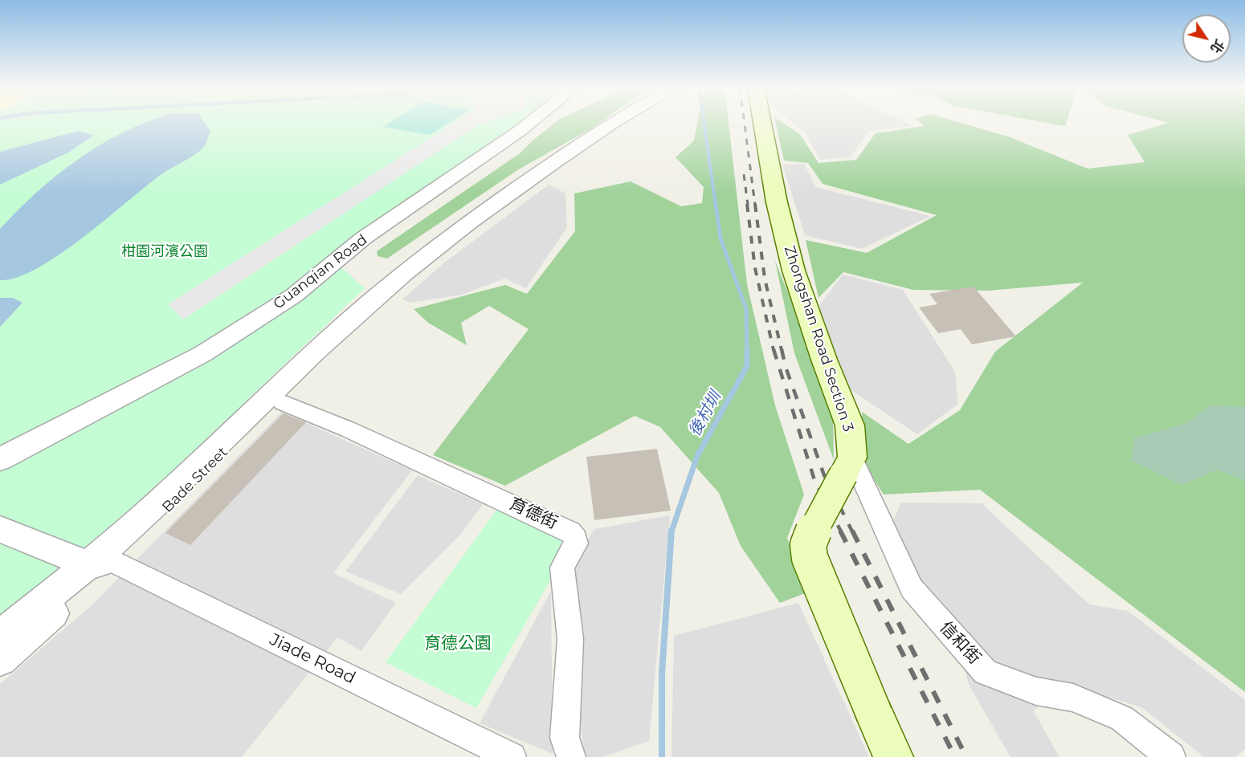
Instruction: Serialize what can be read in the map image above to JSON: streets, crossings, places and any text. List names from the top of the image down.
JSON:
{
  "streets": {
    "main road": ["Zhongshan Road Section 3"],
    "street": [
      "Guanqian Road",
      "Bade Street",
      "育德街",
      "信和街",
      "Jiade Road"
    ]
  },
  "crossings": [
    ["Zhongshan Road Section 3", "信和街"],
    ["Bade Street", "Jiade Road"]
  ],
  "water": ["後村圳"],
  "parks": ["柑園河濱公園", "育德公園"],
  "north": "bottom right"
}
